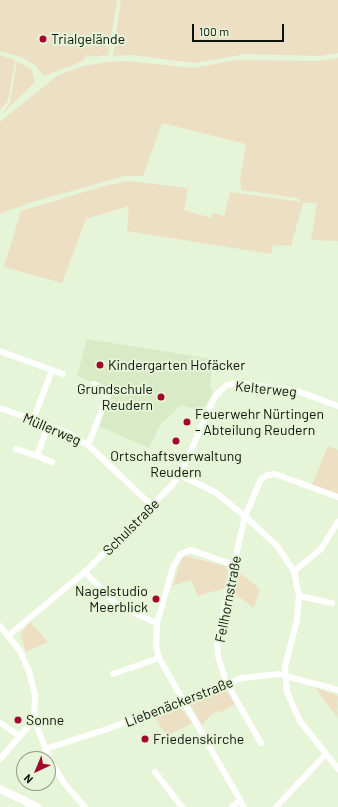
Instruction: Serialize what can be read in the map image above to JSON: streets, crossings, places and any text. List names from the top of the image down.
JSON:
{
  "streets": {
    "street": [
      "Kelterweg",
      "Müllerweg",
      "Schulstraße",
      "Fellhornstraße",
      "Liebenäckerstraße"
    ]
  },
  "crossings": [
    ["Kelterweg", "Schulstraße"],
    ["Müllerweg", "Schulstraße"],
    ["Fellhornstraße", "Liebenäckerstraße"]
  ],
  "places": [
    "Trialgelände",
    "Kindergarten Hofäcker",
    "Grundschule Reudern",
    "Feuerwehr Nürtingen - Abteilung Reudern",
    "Ortschaftsverwaltung Reudern",
    "Nagelstudio Meerblick",
    "Sonne",
    "Friedenskirche"
  ],
  "scale_bar": "100 m",
  "north": "bottom left"
}
